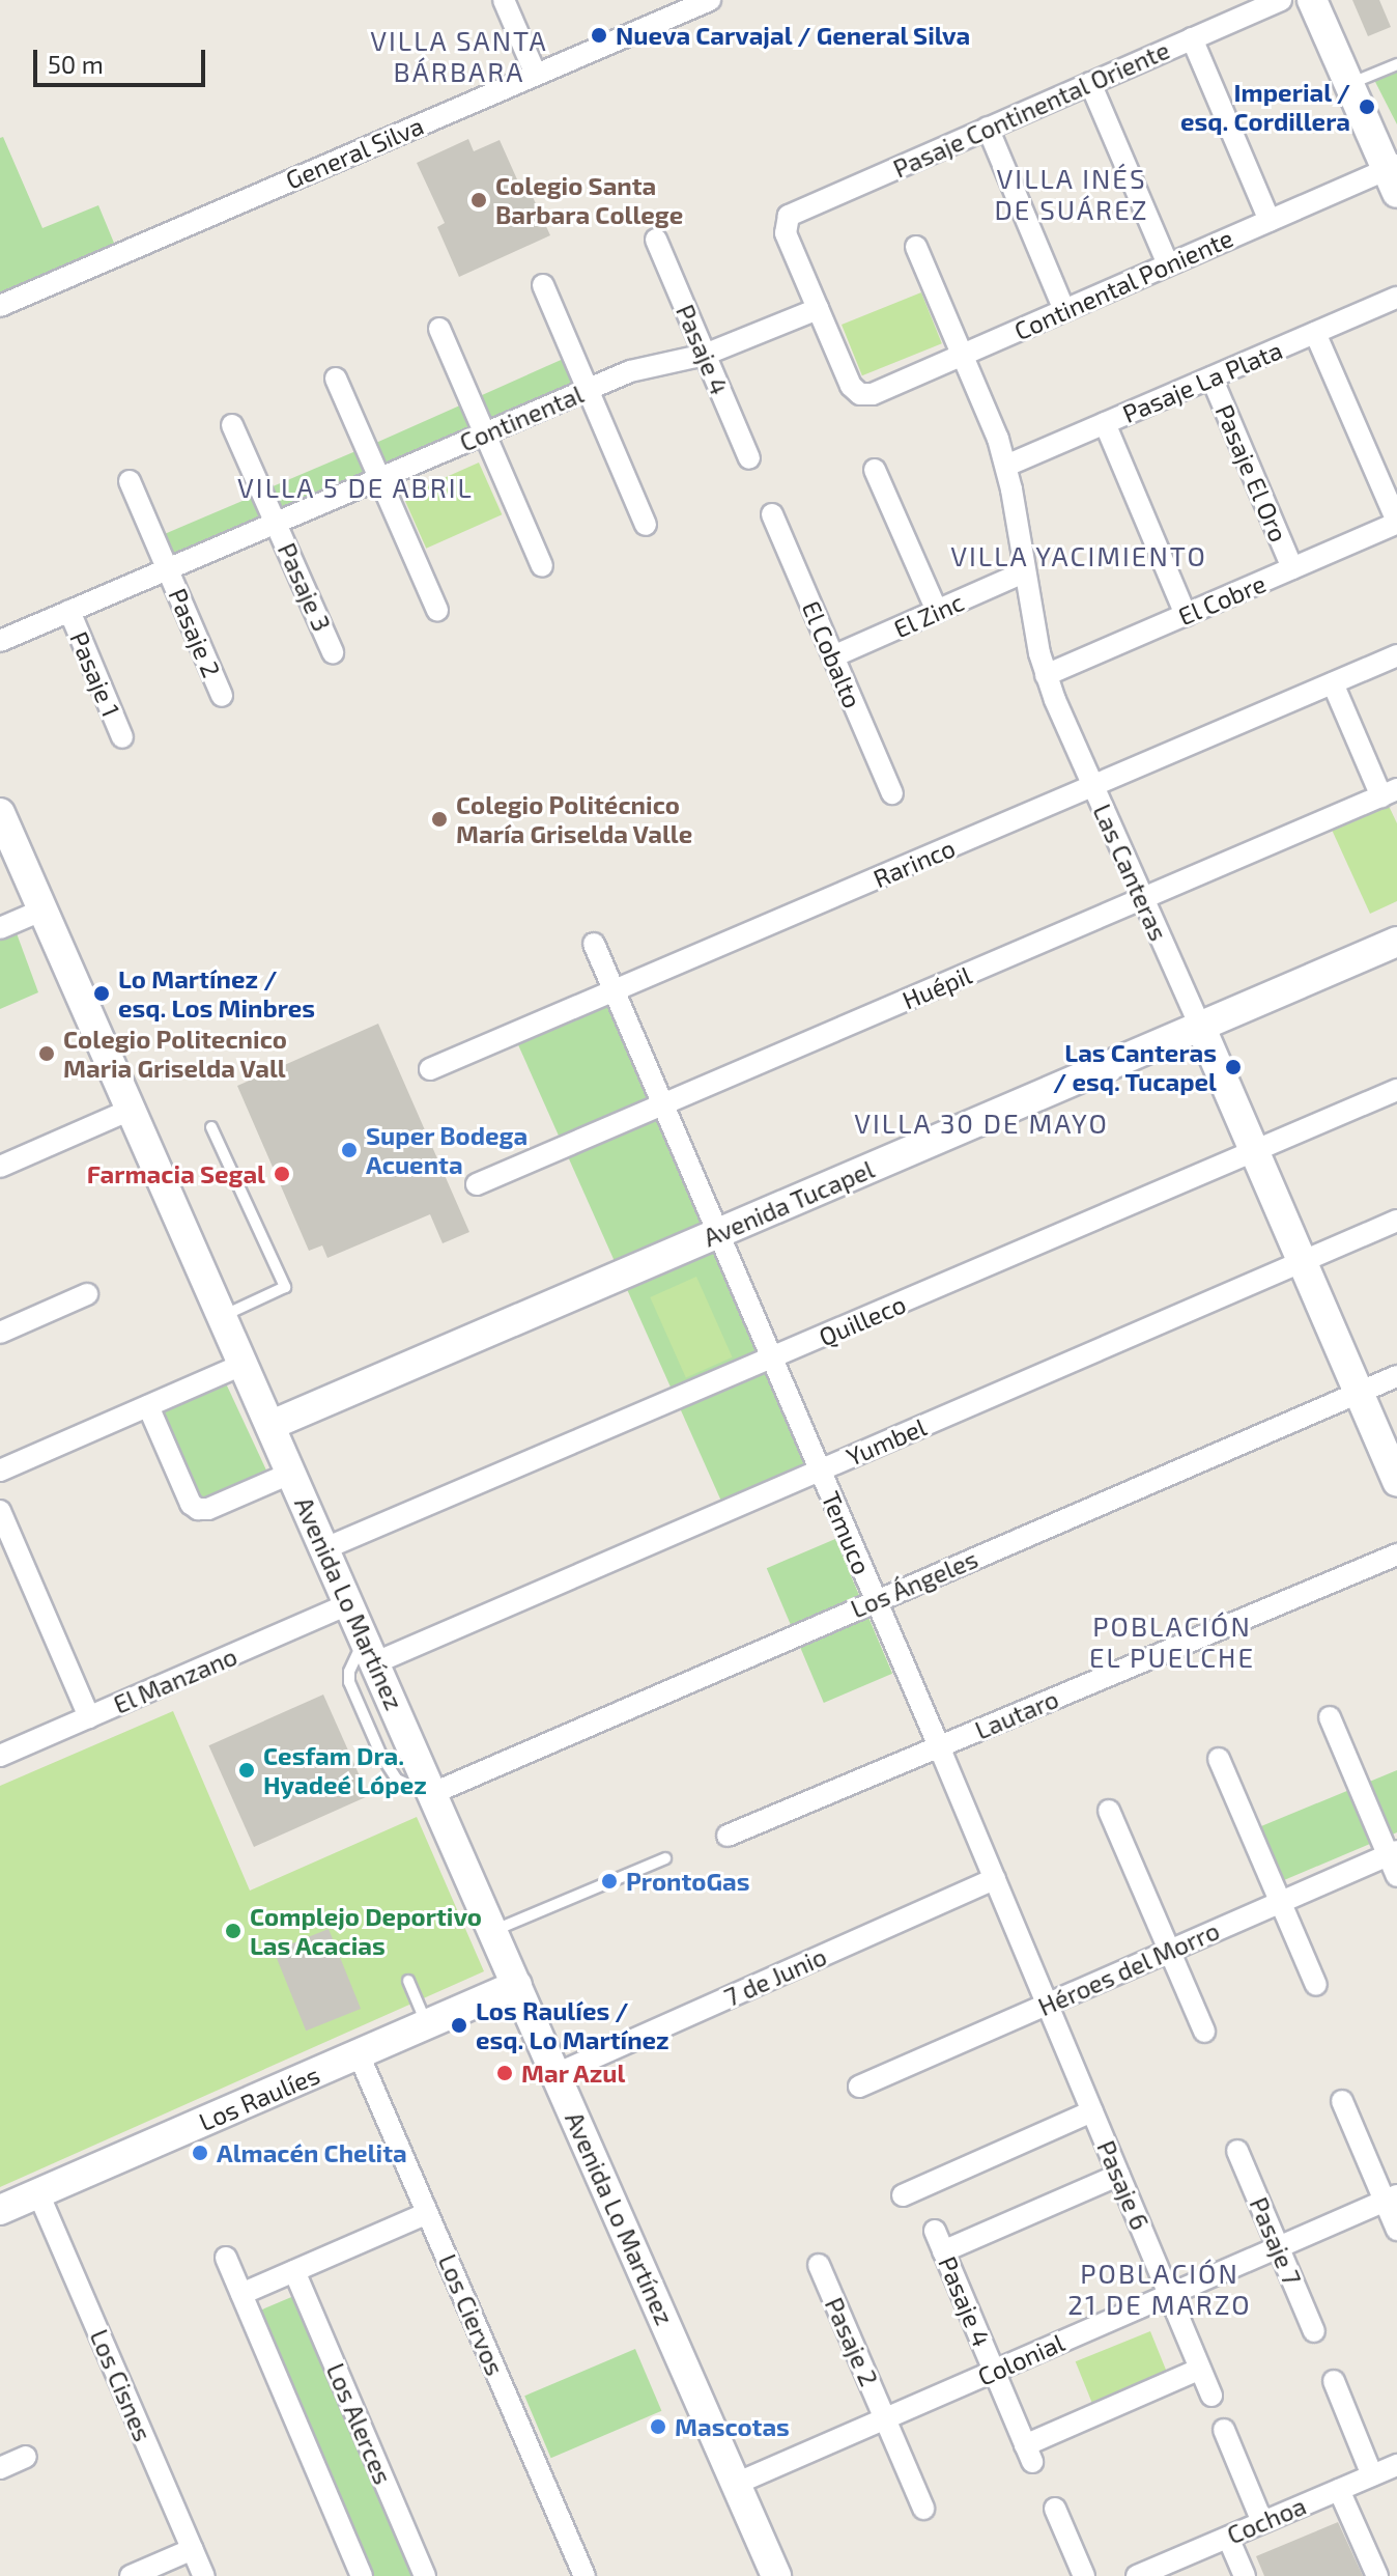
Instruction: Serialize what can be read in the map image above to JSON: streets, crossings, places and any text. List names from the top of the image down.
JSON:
{
  "streets": {
    "street": [
      "Pasaje Continental Oriente",
      "General Silva",
      "Continental Poniente",
      "Pasaje 4",
      "Pasaje La Plata",
      "Continental",
      "Pasaje El Oro",
      "Pasaje 3",
      "El Cobre",
      "El Zinc",
      "Pasaje 2",
      "El Cobalto",
      "Pasaje 1",
      "Rarinco",
      "Las Canteras",
      "Huépil",
      "Avenida Tucapel",
      "Quilleco",
      "Yumbel",
      "Temuco",
      "Los Ángeles",
      "Avenida Lo Martínez",
      "El Manzano",
      "Lautaro",
      "Héroes del Morro",
      "7 de Junio",
      "Los Raulíes",
      "Pasaje 6",
      "Pasaje 7",
      "Los Ciervos",
      "Colonial",
      "Los Cisnes",
      "Los Alerces",
      "Cochoa"
    ]
  },
  "crossings": [
    ["Pasaje Continental Oriente", "Continental Poniente"],
    ["Pasaje Continental Oriente", "Continental"],
    ["Continental Poniente", "Continental"],
    ["Continental Poniente", "Las Canteras"],
    ["Pasaje 4", "Continental"],
    ["Pasaje 4", "Colonial"],
    ["Pasaje La Plata", "Pasaje El Oro"],
    ["Pasaje La Plata", "Las Canteras"],
    ["Continental", "Pasaje 3"],
    ["Continental", "Pasaje 2"],
    ["Continental", "Pasaje 1"],
    ["Pasaje El Oro", "El Cobre"],
    ["El Cobre", "Las Canteras"],
    ["El Zinc", "El Cobalto"],
    ["El Zinc", "Las Canteras"],
    ["Pasaje 2", "Colonial"],
    ["Rarinco", "Las Canteras"],
    ["Rarinco", "Temuco"],
    ["Las Canteras", "Huépil"],
    ["Las Canteras", "Avenida Tucapel"],
    ["Las Canteras", "Quilleco"],
    ["Las Canteras", "Yumbel"],
    ["Las Canteras", "Los Ángeles"],
    ["Huépil", "Temuco"],
    ["Avenida Tucapel", "Temuco"],
    ["Avenida Tucapel", "Avenida Lo Martínez"],
    ["Quilleco", "Temuco"],
    ["Quilleco", "Avenida Lo Martínez"],
    ["Yumbel", "Temuco"],
    ["Yumbel", "Avenida Lo Martínez"],
    ["Temuco", "Los Ángeles"],
    ["Temuco", "Lautaro"],
    ["Temuco", "Héroes del Morro"],
    ["Temuco", "7 de Junio"],
    ["Temuco", "Pasaje 6"],
    ["Los Ángeles", "Avenida Lo Martínez"],
    ["Avenida Lo Martínez", "El Manzano"],
    ["Avenida Lo Martínez", "7 de Junio"],
    ["Avenida Lo Martínez", "Los Raulíes"],
    ["Avenida Lo Martínez", "Colonial"],
    ["Los Raulíes", "Los Ciervos"],
    ["Los Raulíes", "Los Cisnes"],
    ["Pasaje 6", "Colonial"],
    ["Pasaje 7", "Colonial"]
  ],
  "districts": [
    "VILLA SANTA BÁRBARA",
    "VILLA INÉS DE SUÁREZ",
    "VILLA 5 DE ABRIL",
    "VILLA YACIMIENTO",
    "VILLA 30 DE MAYO",
    "POBLACIÓN EL PUELCHE",
    "POBLACIÓN 21 DE MARZO"
  ],
  "places": [
    "Nueva Carvajal / General Silva",
    "Imperial / esq. Cordillera",
    "Colegio Santa Barbara College",
    "Colegio Politécnico María Griselda Valle",
    "Lo Martínez / esq. Los Minbres",
    "Colegio Politecnico Maria Griselda Vall",
    "Las Canteras / esq. Tucapel",
    "Super Bodega Acuenta",
    "Farmacia Segal",
    "Cesfam Dra. Hyadeé López",
    "ProntoGas",
    "Complejo Deportivo Las Acacias",
    "Los Raulíes / esq. Lo Martínez",
    "Mar Azul",
    "Almacén Chelita",
    "Mascotas"
  ],
  "scale_bar": "50 m"
}
